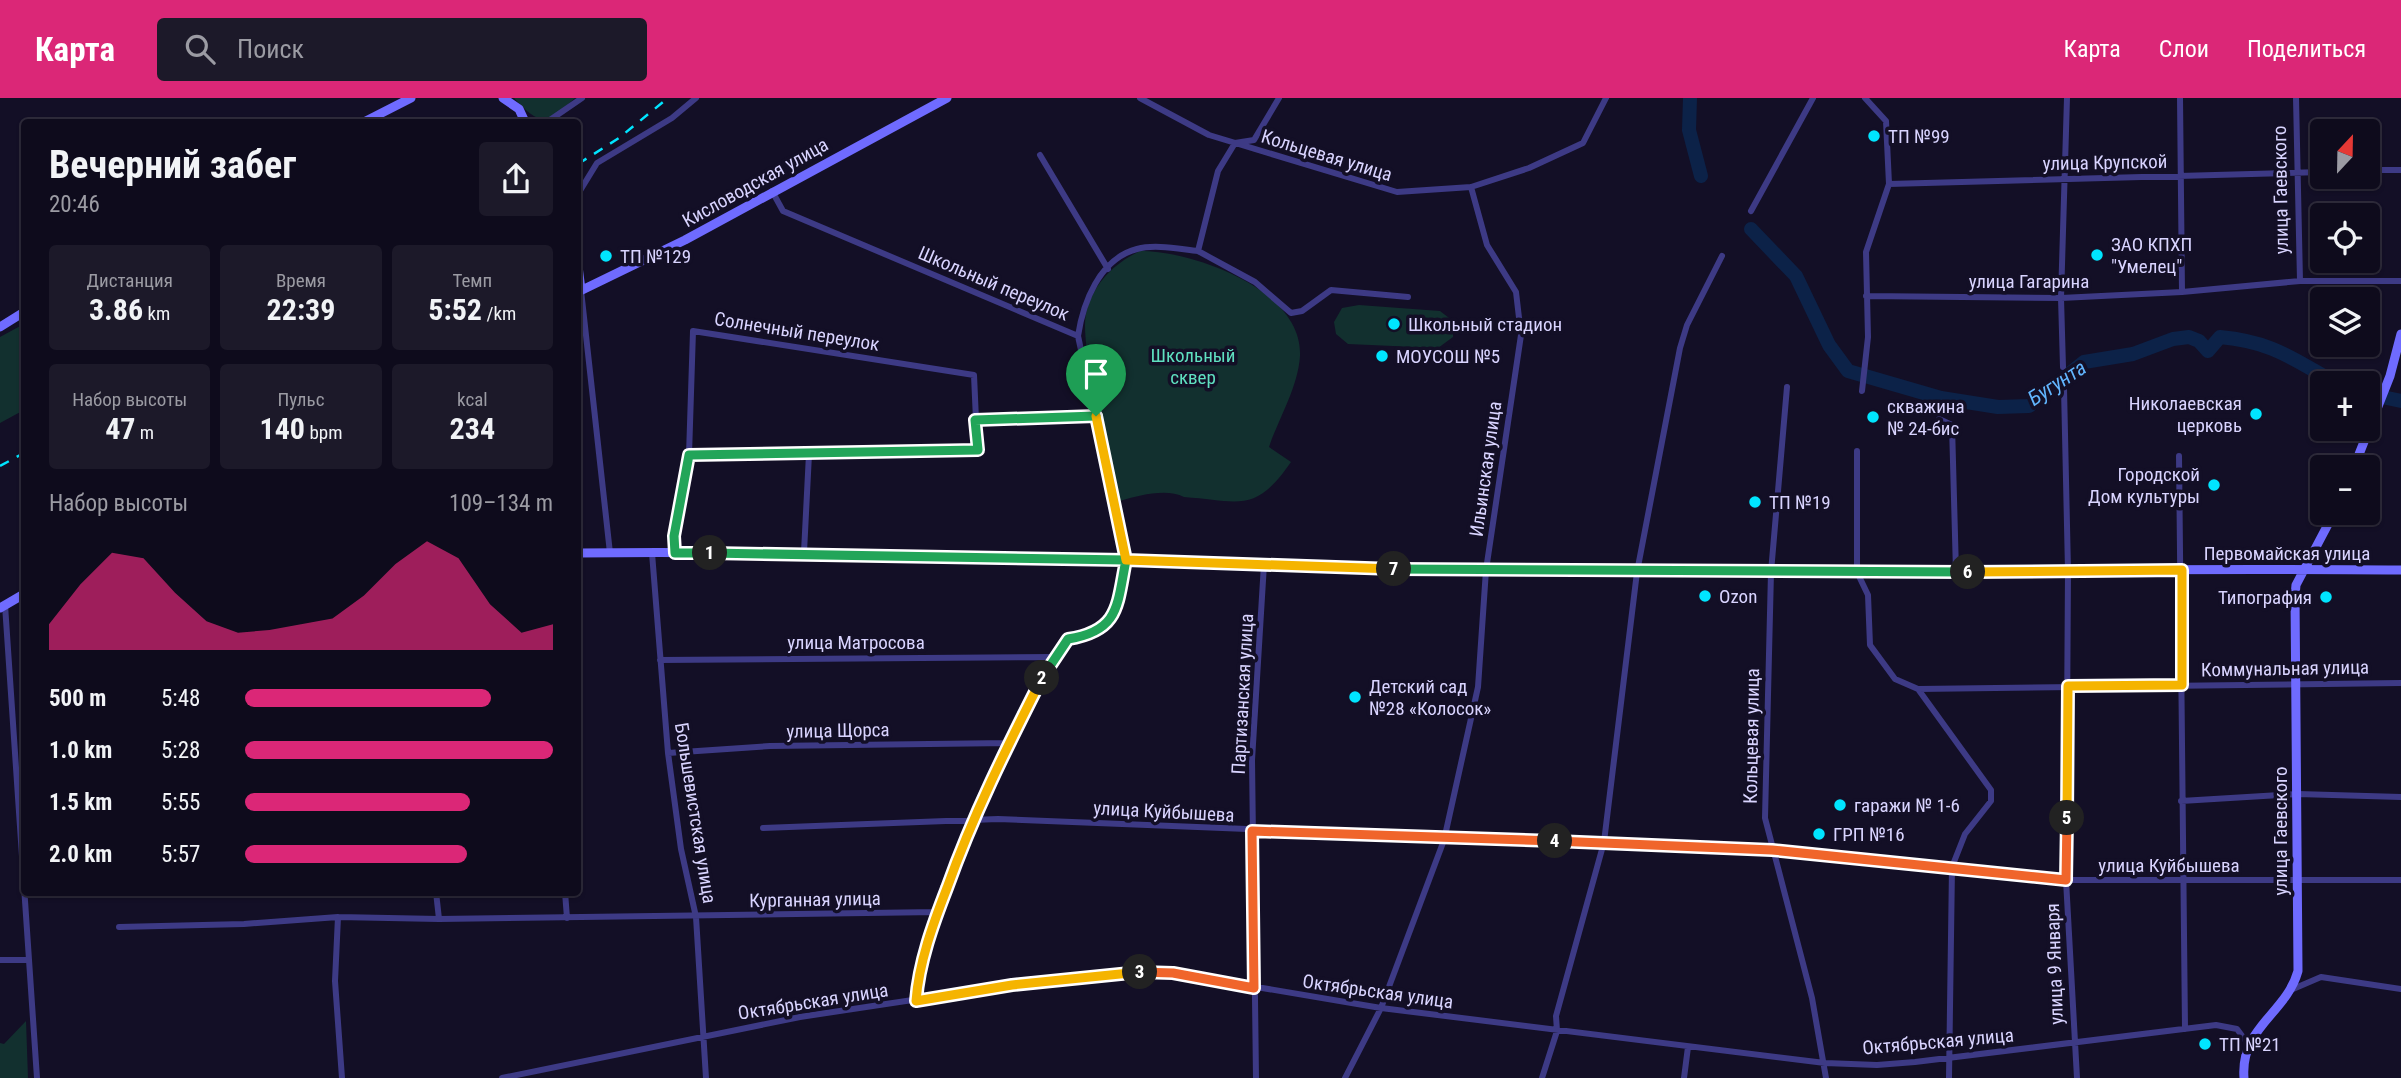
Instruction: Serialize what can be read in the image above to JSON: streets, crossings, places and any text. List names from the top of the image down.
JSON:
{
  "streets": {
    "main road": ["Кисловодская улица", "улица Гаевского", "Первомайская улица"],
    "street": [
      "Кольцевая улица",
      "улица Крупской",
      "улица Гагарина",
      "Школьный переулок",
      "Солнечный переулок",
      "Ильинская улица",
      "улица Матросова",
      "Коммунальная улица",
      "Партизанская улица",
      "улица Щорса",
      "улица Куйбышева",
      "Большевистская улица",
      "Курганная улица",
      "улица 9 Января",
      "Октябрьская улица"
    ]
  },
  "crossings": [
    ["Кольцевая улица", "Ильинская улица"],
    ["Кольцевая улица", "Первомайская улица"],
    ["Кольцевая улица", "улица Куйбышева"],
    ["Кольцевая улица", "Октябрьская улица"],
    ["улица Крупской", "улица Гаевского"],
    ["Кисловодская улица", "Школьный переулок"],
    ["улица Гаевского", "улица Гагарина"],
    ["улица Гаевского", "Первомайская улица"],
    ["улица Гаевского", "Коммунальная улица"],
    ["улица Гаевского", "улица Куйбышева"],
    ["Школьный переулок", "Первомайская улица"],
    ["Школьный переулок", "улица Матросова"],
    ["Школьный переулок", "улица Щорса"],
    ["Школьный переулок", "улица Куйбышева"],
    ["Школьный переулок", "Курганная улица"],
    ["Школьный переулок", "Октябрьская улица"],
    ["Солнечный переулок", "Первомайская улица"],
    ["Ильинская улица", "Первомайская улица"],
    ["Ильинская улица", "улица Куйбышева"],
    ["Ильинская улица", "Октябрьская улица"],
    ["Первомайская улица", "Партизанская улица"],
    ["Первомайская улица", "Большевистская улица"],
    ["Первомайская улица", "улица 9 Января"],
    ["улица Матросова", "Большевистская улица"],
    ["Коммунальная улица", "улица 9 Января"],
    ["Партизанская улица", "улица Куйбышева"],
    ["Партизанская улица", "Октябрьская улица"],
    ["улица Щорса", "Большевистская улица"],
    ["улица Куйбышева", "улица 9 Января"],
    ["Большевистская улица", "Курганная улица"],
    ["Большевистская улица", "Октябрьская улица"],
    ["улица 9 Января", "Октябрьская улица"]
  ],
  "water": ["Бугунта"],
  "parks": ["Школьный сквер"],
  "places": [
    "ТП №99",
    "ЗАО КПХП \"Умелец\"",
    "ТП №129",
    "Школьный стадион",
    "МОУСОШ №5",
    "Николаевская церковь",
    "скважина № 24-бис",
    "Городской Дом культуры",
    "ТП №19",
    "Ozon",
    "Типография",
    "Детский сад №28 «Колосок»",
    "гаражи № 1-6",
    "ГРП №16",
    "ТП №21"
  ],
  "north": "top",
  "page": {
    "header": "Карта",
    "search": "Поиск",
    "nav": ["Карта", "Слои", "Поделиться"],
    "map_buttons": ["+", "−"],
    "heading": ["Вечерний забег", "20:46"],
    "stats": [
      ["Дистанция", "3.86 km"],
      ["Время", "22:39"],
      ["Темп", "5:52 /km"],
      ["Набор высоты", "47 m"],
      ["Пульс", "140 bpm"],
      ["kcal", "234"]
    ],
    "chart": ["Набор высоты", "109–134 m"],
    "pins": [
      "1",
      "7",
      "6",
      "2",
      "5",
      "4",
      "3"
    ],
    "list": [
      {
        "name": "500 m",
        "note": "5:48"
      },
      {
        "name": "1.0 km",
        "note": "5:28"
      },
      {
        "name": "1.5 km",
        "note": "5:55"
      },
      {
        "name": "2.0 km",
        "note": "5:57"
      }
    ]
  }
}
